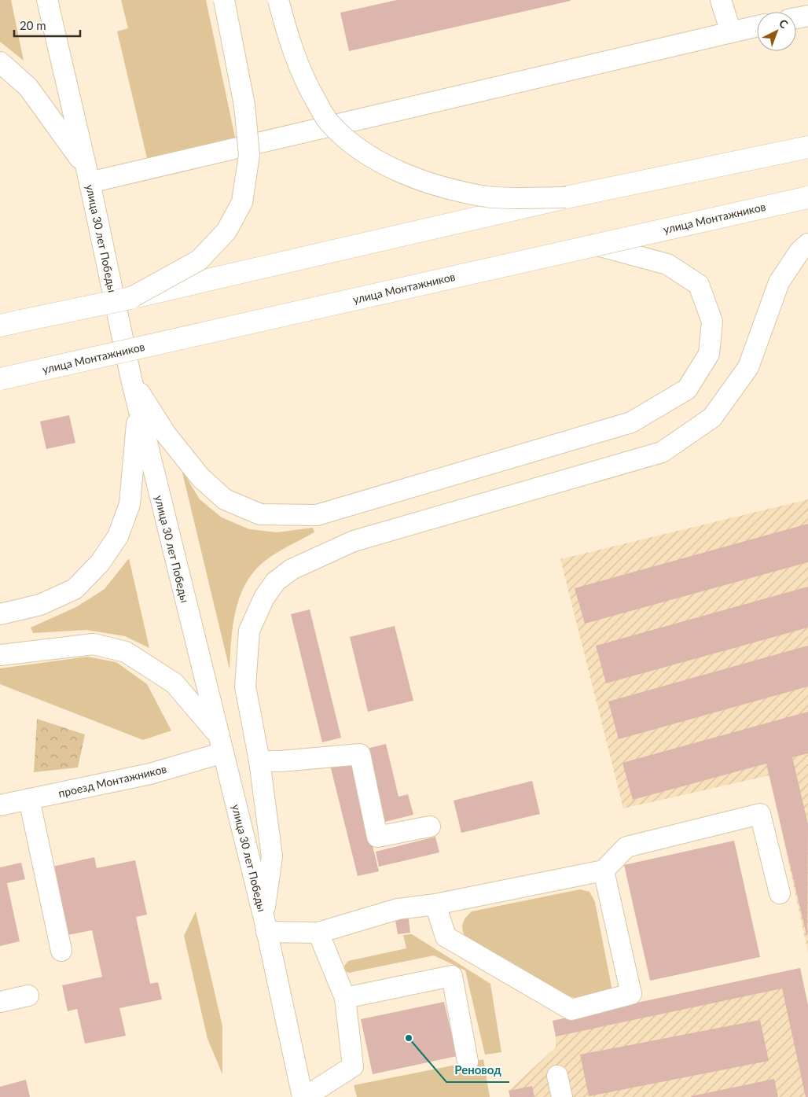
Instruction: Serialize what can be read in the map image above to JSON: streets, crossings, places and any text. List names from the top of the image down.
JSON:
{
  "streets": {
    "main road": ["улица Монтажников"],
    "street": ["улица 30 лет Победы", "проезд Монтажников"]
  },
  "crossings": [
    ["улица 30 лет Победы", "проезд Монтажников"]
  ],
  "places": ["Реновод"],
  "scale_bar": "20 m",
  "north": "top right"
}
